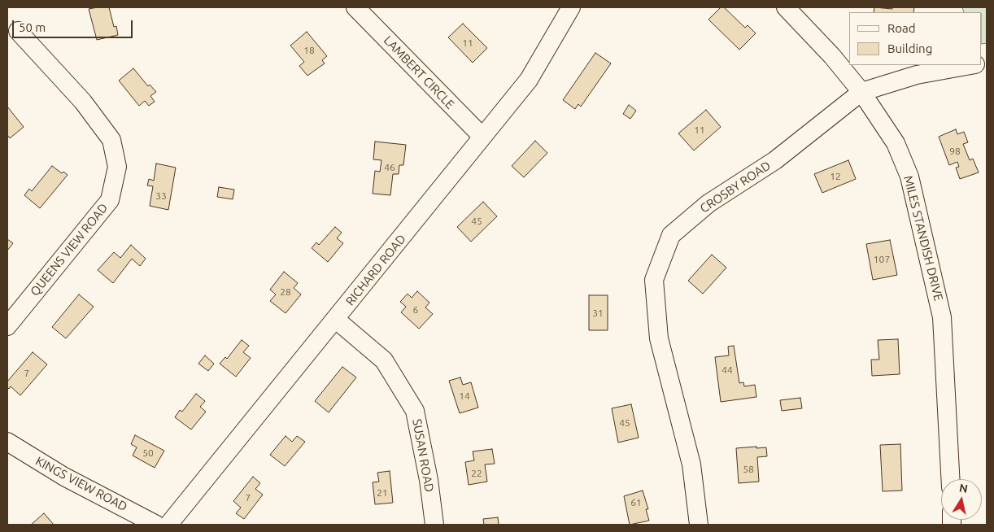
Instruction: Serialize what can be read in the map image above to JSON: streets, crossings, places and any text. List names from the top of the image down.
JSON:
{
  "streets": {
    "street": [
      "LAMBERT CIRCLE",
      "CROSBY ROAD",
      "MILES STANDISH DRIVE",
      "QUEENS VIEW ROAD",
      "RICHARD ROAD",
      "SUSAN ROAD",
      "KINGS VIEW ROAD"
    ]
  },
  "crossings": [
    ["LAMBERT CIRCLE", "RICHARD ROAD"],
    ["CROSBY ROAD", "MILES STANDISH DRIVE"],
    ["RICHARD ROAD", "SUSAN ROAD"]
  ],
  "house_numbers": [
    "11",
    "18",
    "11",
    "98",
    "46",
    "12",
    "33",
    "45",
    "107",
    "28",
    "6",
    "31",
    "44",
    "7",
    "14",
    "45",
    "50",
    "58",
    "22",
    "21",
    "7",
    "61"
  ],
  "legend": ["Road", "Building"],
  "scale_bar": "50 m",
  "north": "top"
}
